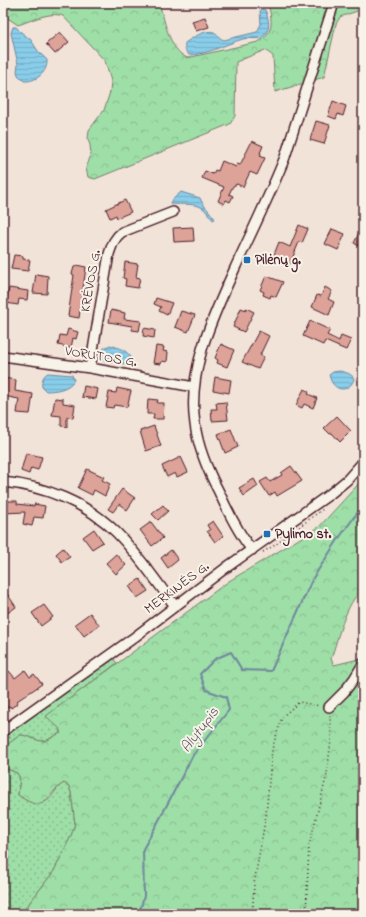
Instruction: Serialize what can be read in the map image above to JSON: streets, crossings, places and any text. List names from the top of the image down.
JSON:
{
  "streets": {
    "street": ["KRĖVOS G.", "VORUTOS G.", "MERKINĖS G."]
  },
  "crossings": [
    ["KRĖVOS G.", "VORUTOS G."]
  ],
  "water": ["Alytupis"],
  "places": {
    "transit": ["Pilėnų g.", "Pylimo st."]
  }
}
